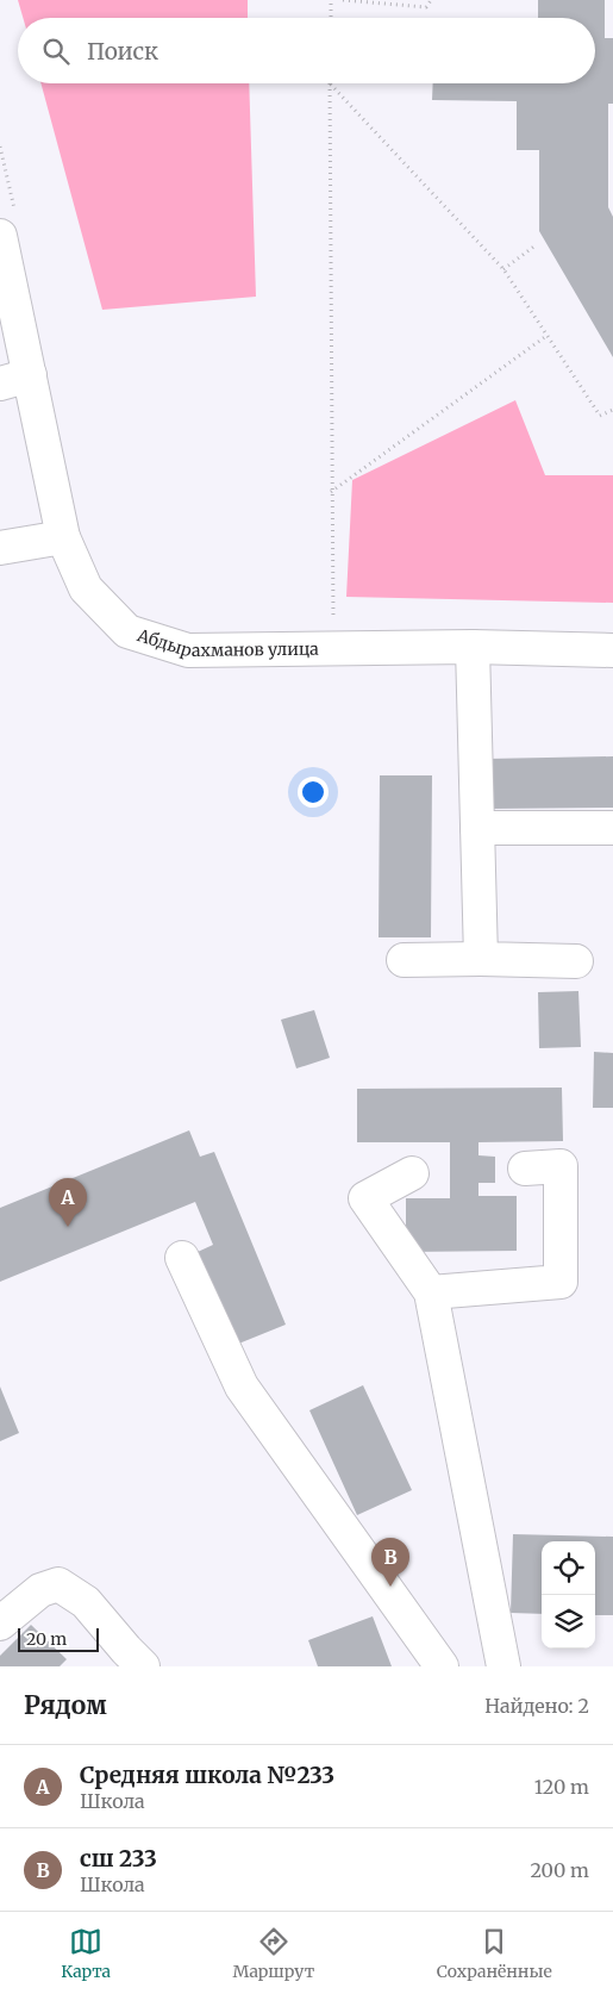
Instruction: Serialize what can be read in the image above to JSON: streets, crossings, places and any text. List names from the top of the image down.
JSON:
{
  "streets": {
    "street": ["Абдырахманов улица"]
  },
  "scale_bar": "20 m",
  "page": {
    "search": "Поиск",
    "pins": ["A", "B"],
    "scale": "20 m",
    "heading": ["Рядом", "Найдено: 2"],
    "list": [
      {
        "mark": "A",
        "name": "Средняя школа №233",
        "note": "Школа",
        "value": "120 m"
      },
      {
        "mark": "B",
        "name": "сш 233",
        "note": "Школа",
        "value": "200 m"
      }
    ],
    "nav": ["Карта", "Маршрут", "Сохранённые"]
  }
}
